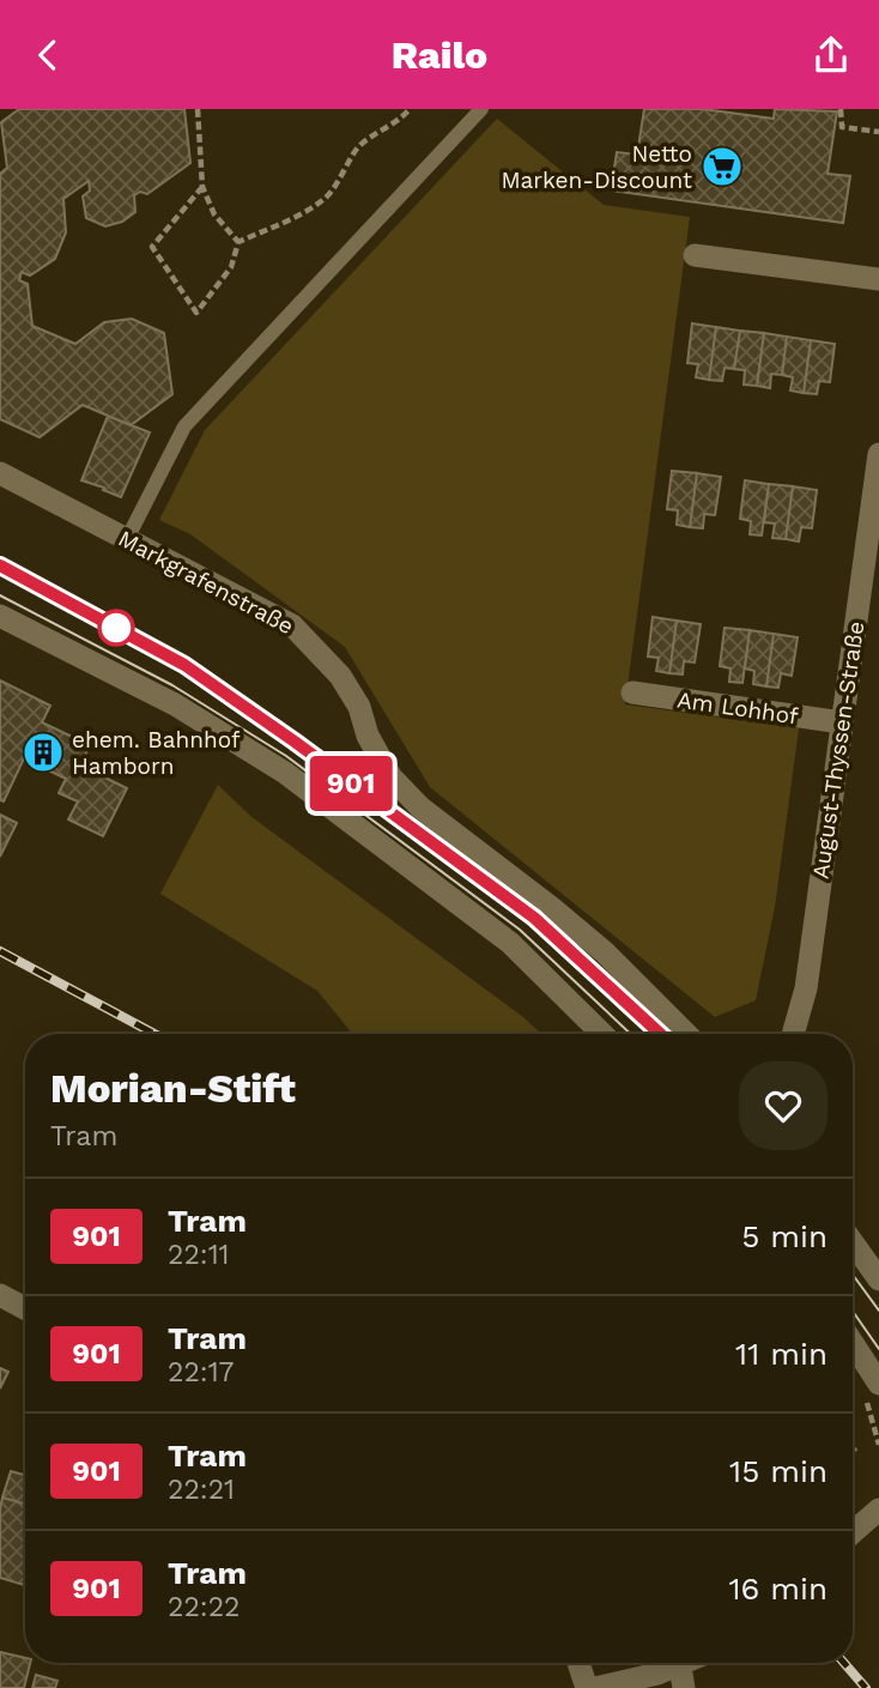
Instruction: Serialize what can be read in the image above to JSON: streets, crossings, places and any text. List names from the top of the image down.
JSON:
{
  "streets": {
    "street": ["Markgrafenstraße", "Am Lohhof", "August-Thyssen-Straße"]
  },
  "crossings": [
    ["Am Lohhof", "August-Thyssen-Straße"]
  ],
  "places": {
    "supermarket": ["Netto Marken-Discount"],
    "building": ["ehem. Bahnhof Hamborn"]
  },
  "lines": ["tram line 901"],
  "page": {
    "header": "Railo",
    "on_map": "901",
    "heading": ["Morian-Stift", "Tram"],
    "list": [
      {
        "mark": "901",
        "name": "Tram",
        "note": "22:11",
        "value": "5 min"
      },
      {
        "mark": "901",
        "name": "Tram",
        "note": "22:17",
        "value": "11 min"
      },
      {
        "mark": "901",
        "name": "Tram",
        "note": "22:21",
        "value": "15 min"
      },
      {
        "mark": "901",
        "name": "Tram",
        "note": "22:22",
        "value": "16 min"
      }
    ]
  }
}
